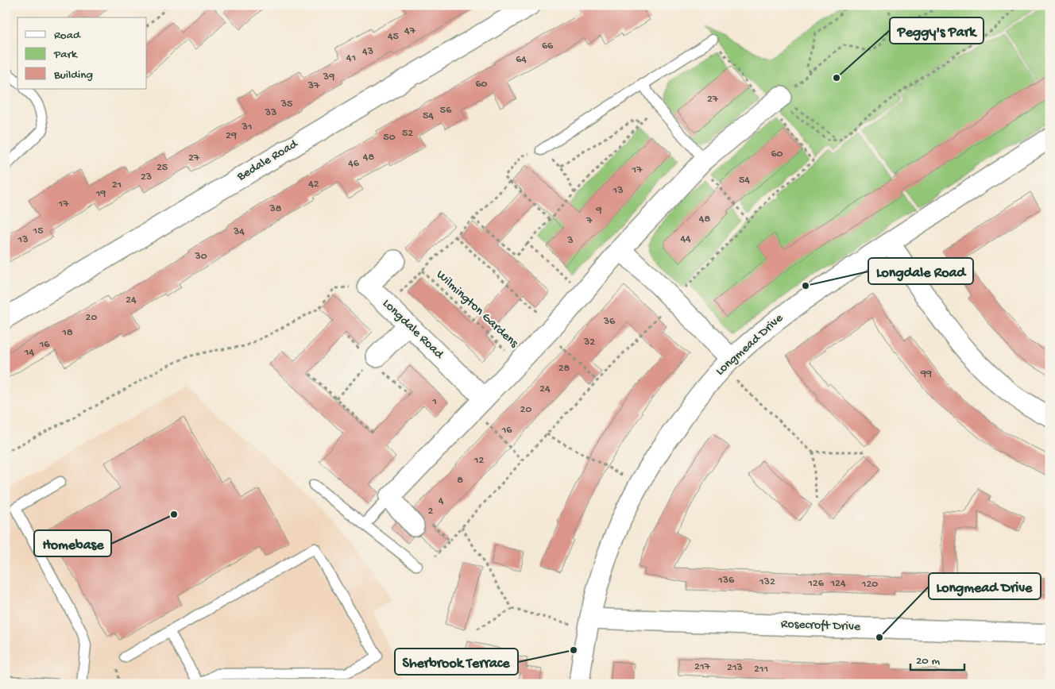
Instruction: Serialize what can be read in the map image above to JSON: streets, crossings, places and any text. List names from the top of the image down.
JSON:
{
  "streets": {
    "street": [
      "Bedale Road",
      "Longdale Road",
      "Longmead Drive",
      "Rosecroft Drive"
    ],
    "path": ["Wilmington Gardens"]
  },
  "crossings": [
    ["Longmead Drive", "Rosecroft Drive"]
  ],
  "places": [
    "Peggy's Park",
    "Longdale Road",
    "Homebase",
    "Longmead Drive",
    "Sherbrook Terrace"
  ],
  "house_numbers": [
    "47",
    "45",
    "66",
    "43",
    "41",
    "64",
    "39",
    "60",
    "37",
    "27",
    "35",
    "56",
    "33",
    "54",
    "31",
    "52",
    "29",
    "50",
    "60",
    "48",
    "27",
    "46",
    "25",
    "17",
    "23",
    "54",
    "42",
    "21",
    "13",
    "19",
    "17",
    "38",
    "9",
    "48",
    "7",
    "15",
    "34",
    "44",
    "13",
    "3",
    "30",
    "24",
    "20",
    "36",
    "18",
    "32",
    "16",
    "14",
    "28",
    "99",
    "24",
    "1",
    "20",
    "16",
    "12",
    "8",
    "4",
    "2",
    "136",
    "132",
    "126",
    "124",
    "120",
    "217",
    "213",
    "211"
  ],
  "legend": ["Road", "Park", "Building"],
  "scale_bar": "20 m"
}
